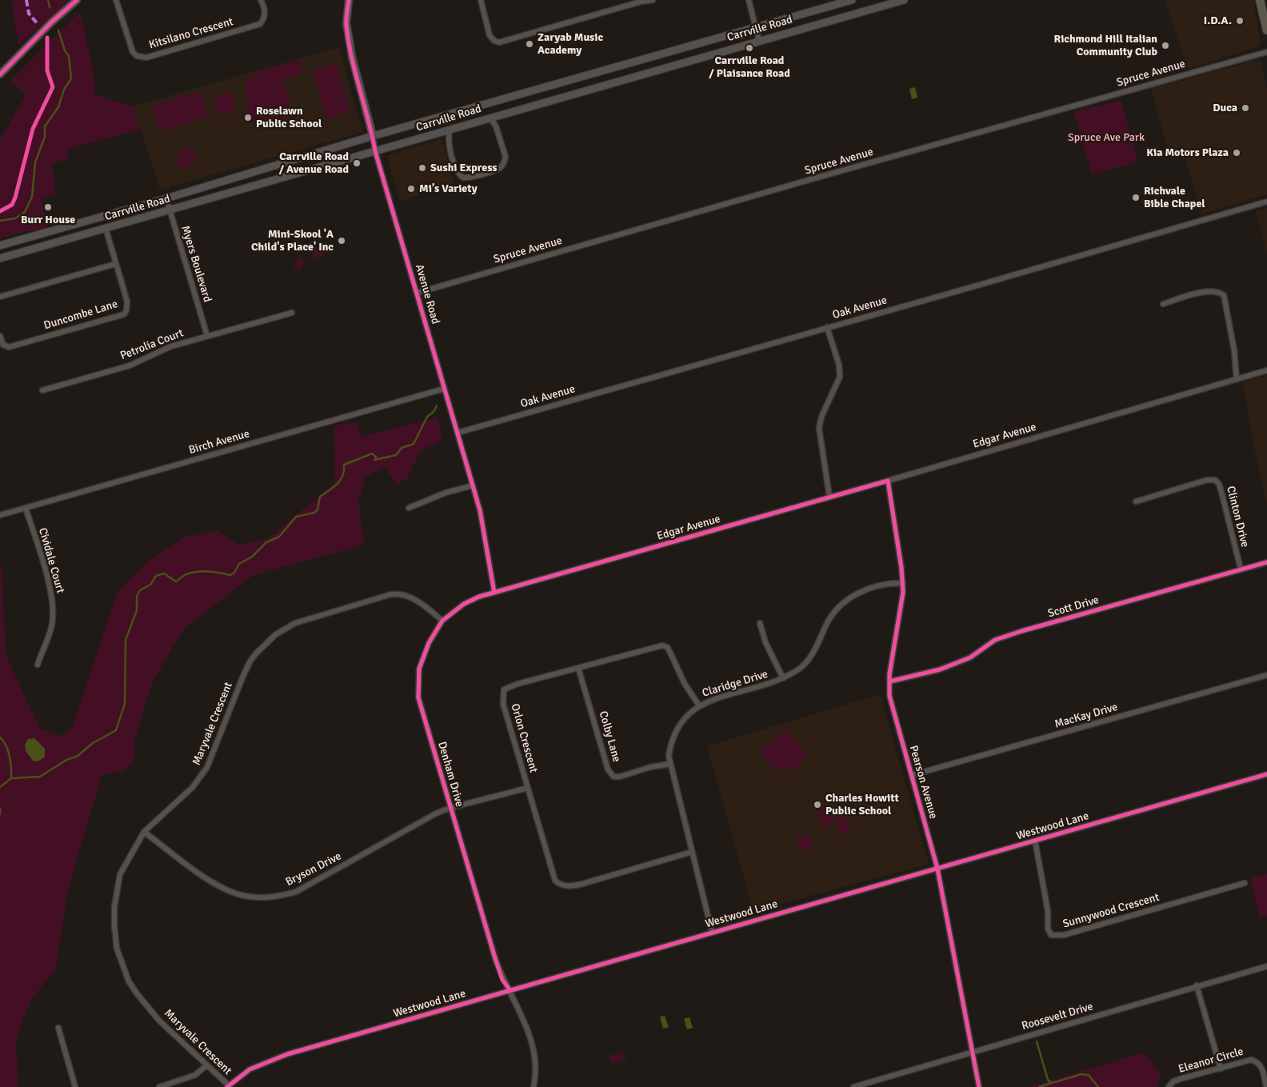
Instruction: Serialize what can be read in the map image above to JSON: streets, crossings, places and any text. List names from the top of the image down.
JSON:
{
  "streets": {
    "main road": ["Carrville Road", "Avenue Road"],
    "street": [
      "Kitsilano Crescent",
      "Spruce Avenue",
      "Myers Boulevard",
      "Oak Avenue",
      "Duncombe Lane",
      "Petrolia Court",
      "Edgar Avenue",
      "Birch Avenue",
      "Clinton Drive",
      "Cividale Court",
      "Scott Drive",
      "Claridge Drive",
      "MacKay Drive",
      "Maryvale Crescent",
      "Colby Lane",
      "Orlon Crescent",
      "Denham Drive",
      "Pearson Avenue",
      "Westwood Lane",
      "Bryson Drive",
      "Sunnywood Crescent",
      "Roosevelt Drive",
      "Eleanor Circle"
    ]
  },
  "crossings": [
    ["Carrville Road", "Myers Boulevard"],
    ["Carrville Road", "Avenue Road"],
    ["Carrville Road", "Duncombe Lane"],
    ["Spruce Avenue", "Avenue Road"],
    ["Myers Boulevard", "Petrolia Court"],
    ["Avenue Road", "Oak Avenue"],
    ["Avenue Road", "Edgar Avenue"],
    ["Avenue Road", "Birch Avenue"],
    ["Avenue Road", "Denham Drive"],
    ["Edgar Avenue", "Denham Drive"],
    ["Edgar Avenue", "Pearson Avenue"],
    ["Birch Avenue", "Cividale Court"],
    ["Clinton Drive", "Scott Drive"],
    ["Scott Drive", "Pearson Avenue"],
    ["Claridge Drive", "Colby Lane"],
    ["Claridge Drive", "Orlon Crescent"],
    ["Claridge Drive", "Pearson Avenue"],
    ["Claridge Drive", "Westwood Lane"],
    ["MacKay Drive", "Pearson Avenue"],
    ["Maryvale Crescent", "Denham Drive"],
    ["Maryvale Crescent", "Westwood Lane"],
    ["Maryvale Crescent", "Bryson Drive"],
    ["Colby Lane", "Orlon Crescent"],
    ["Orlon Crescent", "Bryson Drive"],
    ["Denham Drive", "Westwood Lane"],
    ["Denham Drive", "Bryson Drive"],
    ["Pearson Avenue", "Westwood Lane"],
    ["Pearson Avenue", "Roosevelt Drive"],
    ["Westwood Lane", "Sunnywood Crescent"]
  ],
  "parks": ["Spruce Ave Park"],
  "places": [
    "I.D.A.",
    "Zaryab Music Academy",
    "Richmond Hill Italian Community Club",
    "Carrville Road / Plaisance Road",
    "Duca",
    "Roselawn Public School",
    "Kia Motors Plaza",
    "Carrville Road / Avenue Road",
    "Sushi Express",
    "Mi’s Variety",
    "Richvale Bible Chapel",
    "Burr House",
    "Mini-Skool 'A Child's Place' Inc",
    "Charles Howitt Public School"
  ]
}
